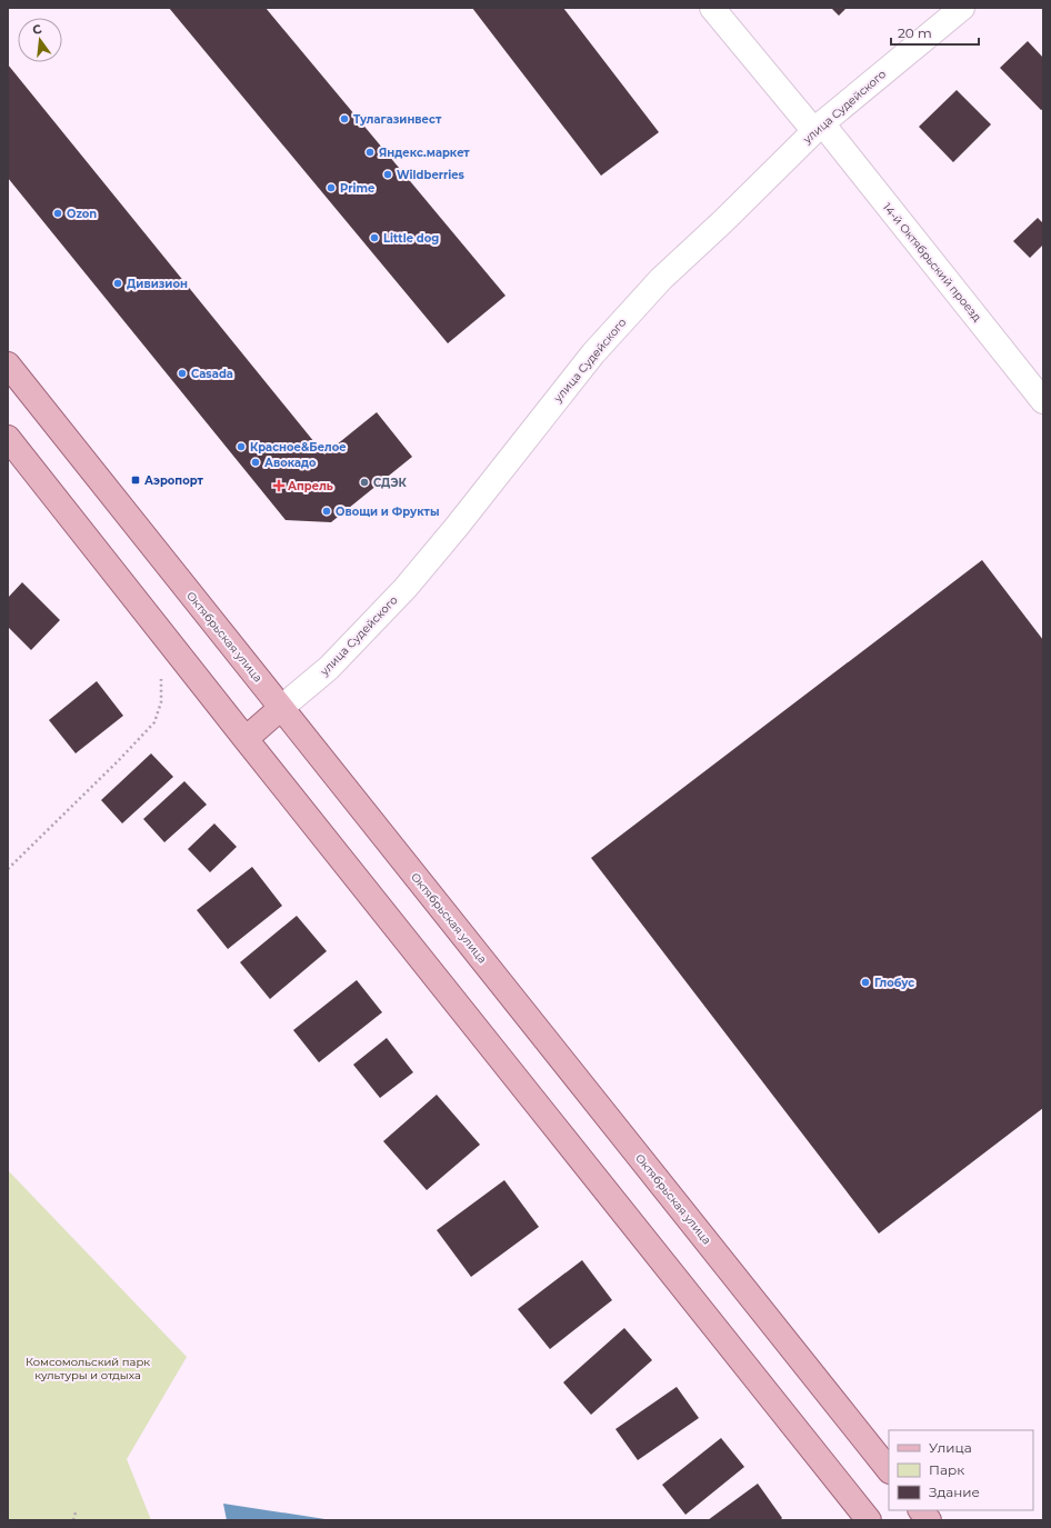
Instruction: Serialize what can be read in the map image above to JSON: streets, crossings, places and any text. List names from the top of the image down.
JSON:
{
  "streets": {
    "main road": ["улица Судейского", "Октябрьская улица"],
    "street": ["14-й Октябрьский проезд"]
  },
  "crossings": [
    ["улица Судейского", "14-й Октябрьский проезд"],
    ["улица Судейского", "Октябрьская улица"]
  ],
  "parks": ["Комсомольский парк культуры и отдыха"],
  "places": {
    "other": [
      "Тулагазинвест",
      "Яндекс.маркет",
      "Wildberries",
      "Prime",
      "Ozon",
      "Little dog",
      "Дивизион",
      "Casada",
      "Красное&Белое",
      "Авокадо",
      "СДЭК",
      "Овощи и Фрукты",
      "Глобус"
    ],
    "transit": ["Аэропорт"],
    "health": ["Апрель"]
  },
  "legend": ["Улица", "Парк", "Здание"],
  "scale_bar": "20 m",
  "north": "top"
}
